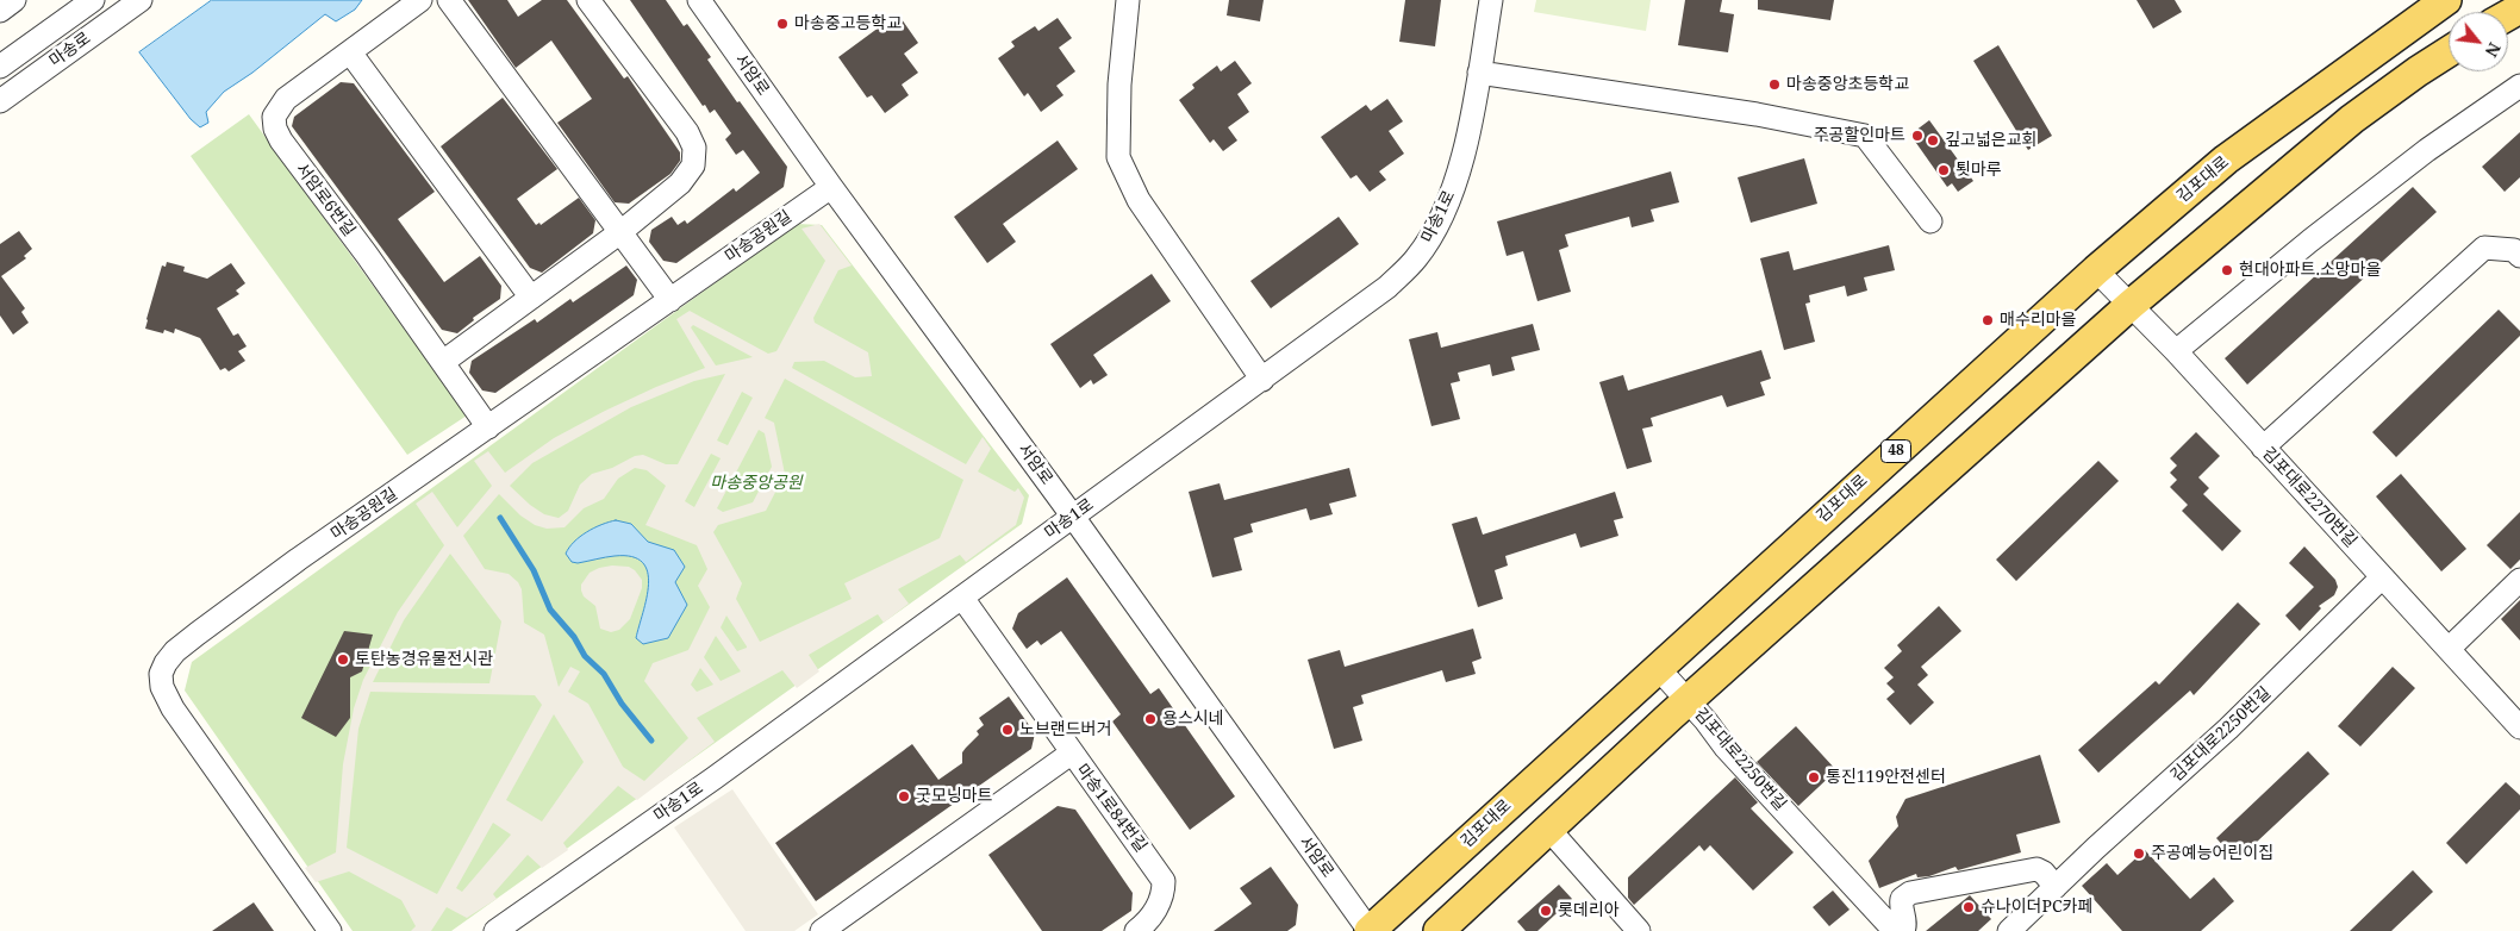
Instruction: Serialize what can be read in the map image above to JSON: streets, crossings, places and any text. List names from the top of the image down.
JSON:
{
  "streets": {
    "main road": ["김포대로", "48"],
    "street": [
      "마송로",
      "서암로",
      "서암로6번길",
      "마송1로",
      "마송공원길",
      "김포대로2270번길",
      "김포대로2250번길",
      "마송1로84번길"
    ]
  },
  "crossings": [
    ["서암로", "김포대로"],
    ["서암로", "마송1로"],
    ["서암로", "마송공원길"],
    ["김포대로", "김포대로2270번길"],
    ["김포대로", "김포대로2250번길"],
    ["서암로6번길", "마송공원길"],
    ["마송1로", "마송1로84번길"],
    ["김포대로2270번길", "김포대로2250번길"]
  ],
  "parks": ["마송중앙공원"],
  "places": [
    "마송중고등학교",
    "마송중앙초등학교",
    "주공할인마트",
    "깊고넓은교회",
    "툇마루",
    "현대아파트.소망마을",
    "매수리마을",
    "토탄농경유물전시관",
    "용스시네",
    "노브랜드버거",
    "통진119안전센터",
    "굿모닝마트",
    "주공예능어린이집",
    "슈나이더PC카페",
    "롯데리아"
  ],
  "north": "bottom right"
}
